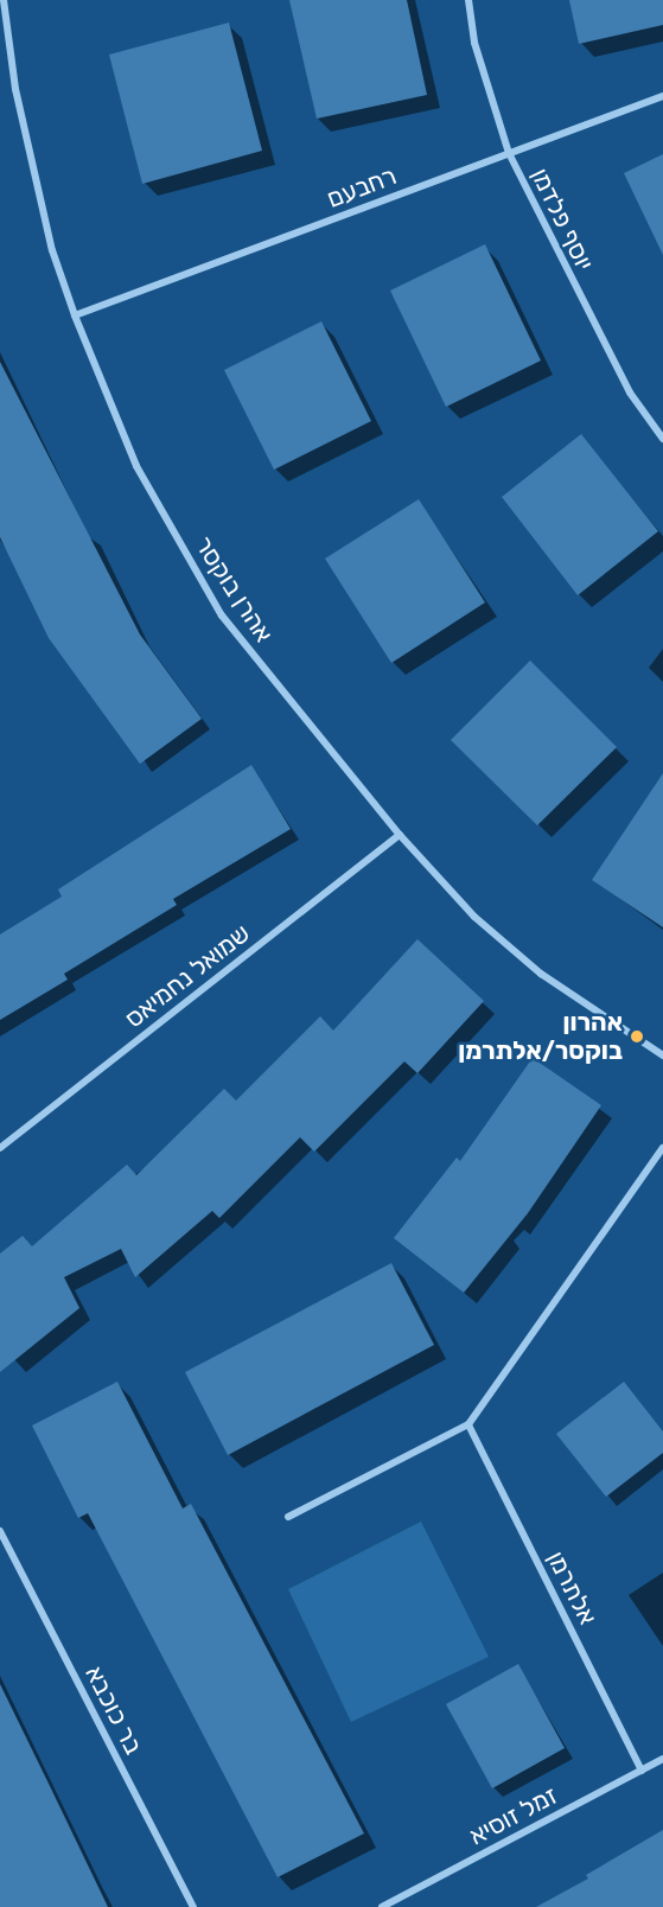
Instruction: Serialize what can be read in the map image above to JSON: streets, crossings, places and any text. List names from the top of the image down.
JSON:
{
  "streets": {
    "street": [
      "רחבעם",
      "יוסף פלדמן",
      "אהרן בוקסר",
      "שמואל נחמיאס",
      "אלתרמן",
      "בר כוכבא",
      "זמל זוסיא"
    ]
  },
  "crossings": [
    ["רחבעם", "יוסף פלדמן"],
    ["רחבעם", "אהרן בוקסר"],
    ["אהרן בוקסר", "שמואל נחמיאס"],
    ["אלתרמן", "זמל זוסיא"]
  ],
  "places": ["אהרון בוקסר/אלתרמן"]
}
